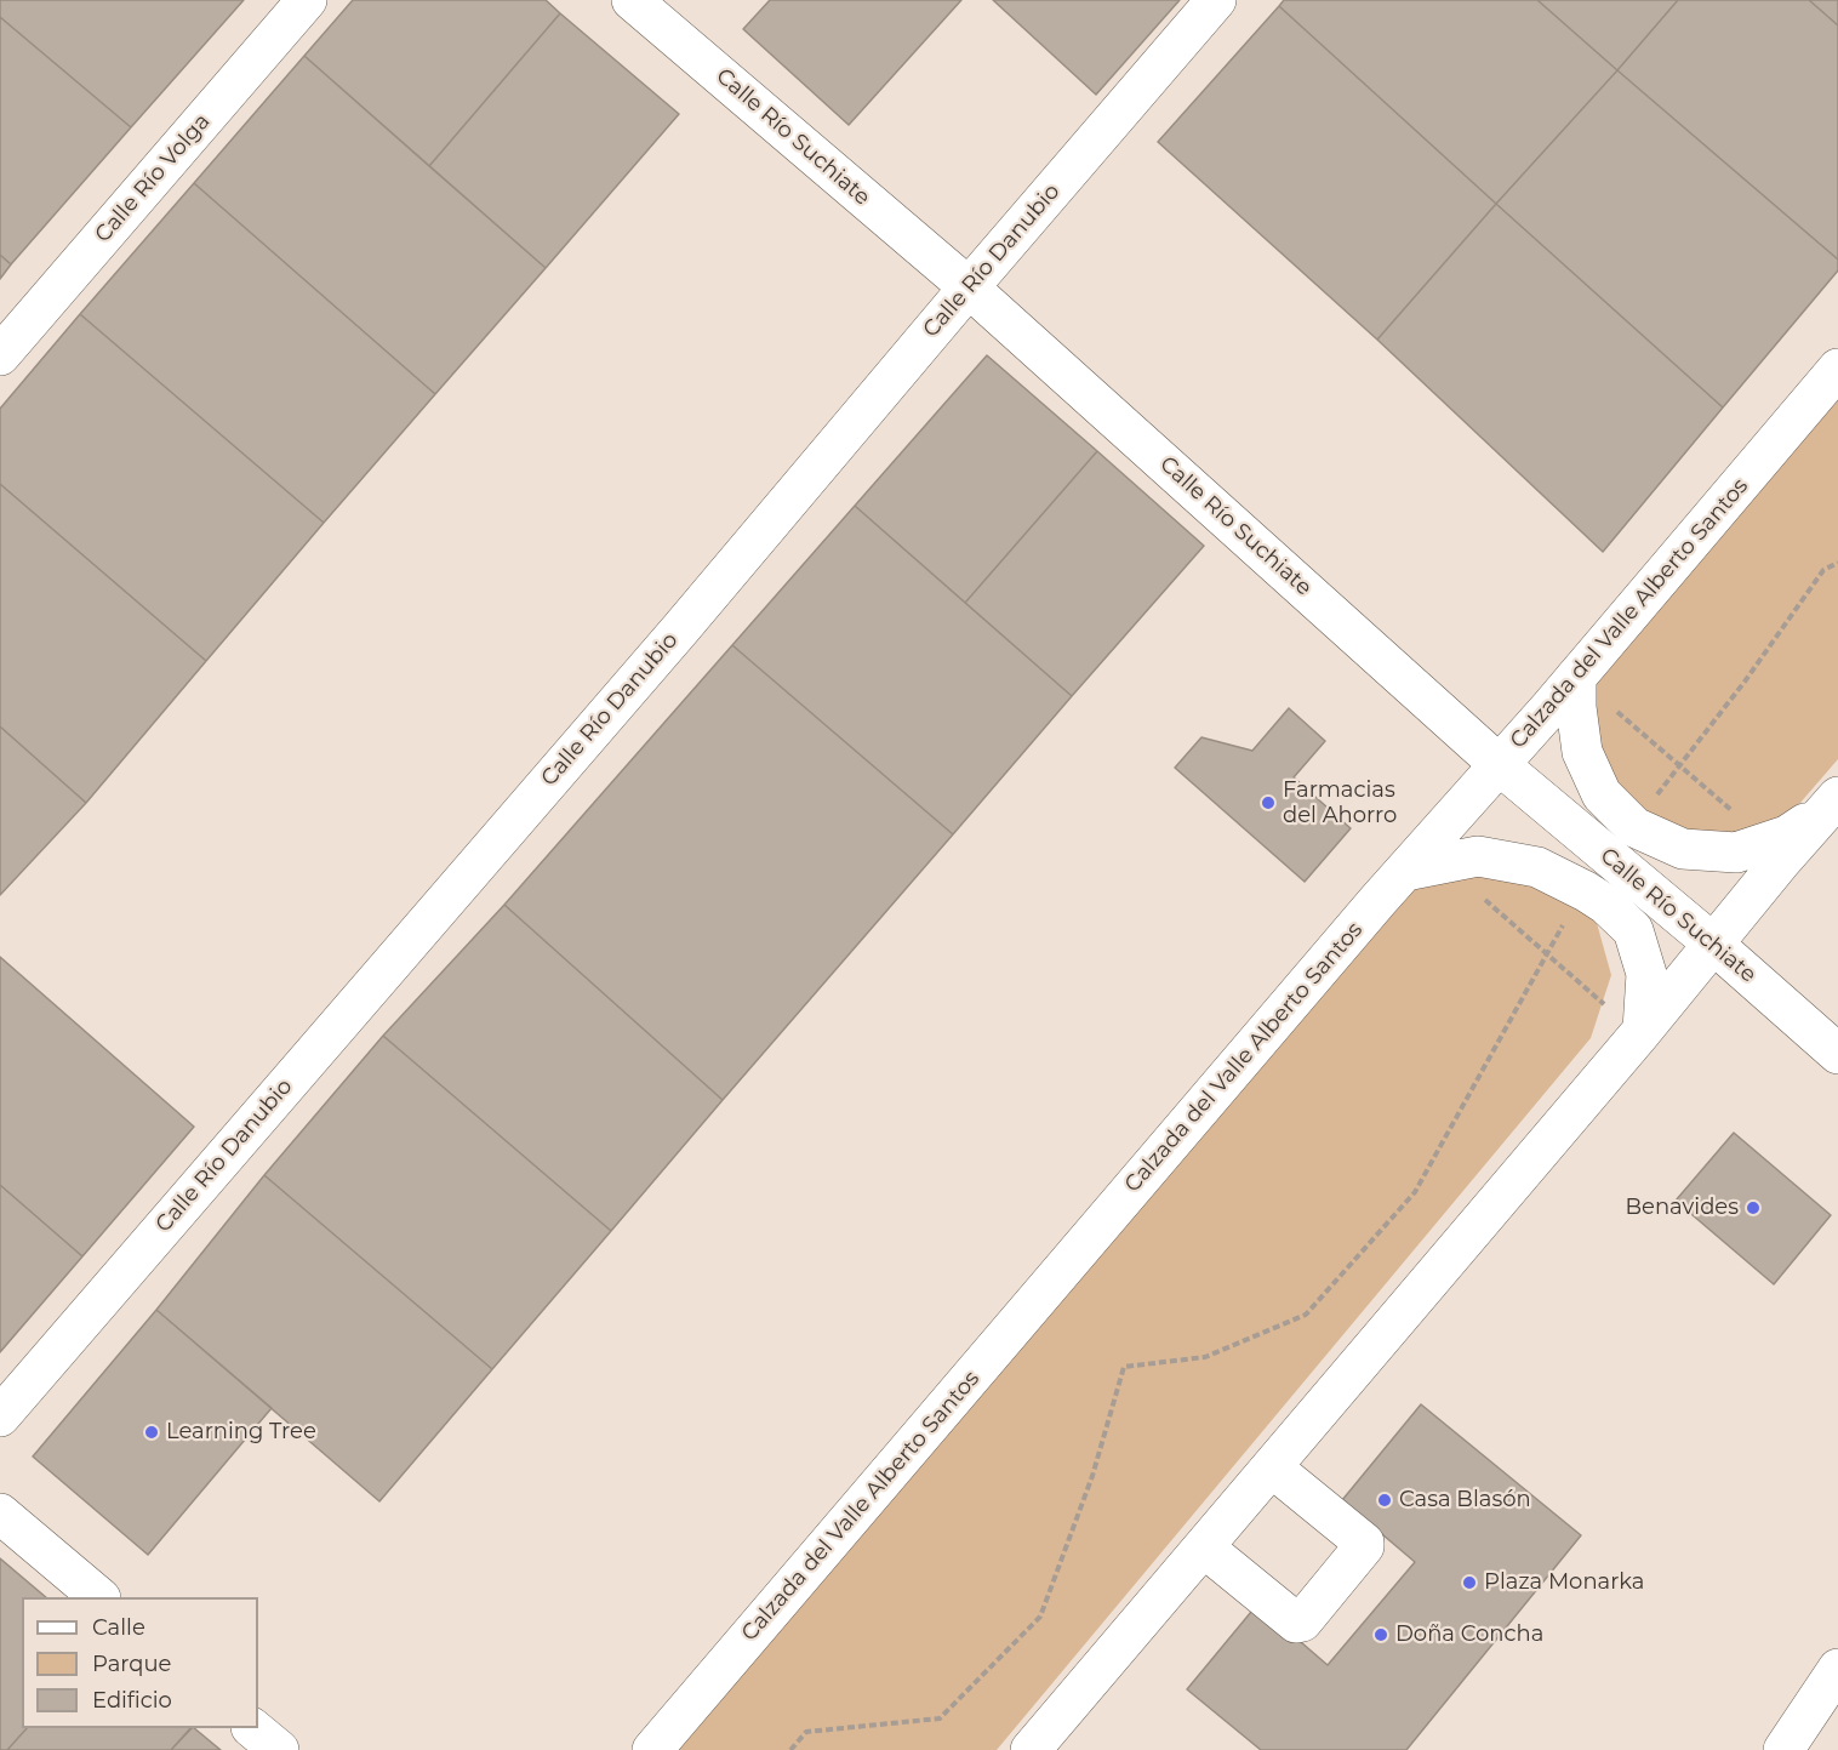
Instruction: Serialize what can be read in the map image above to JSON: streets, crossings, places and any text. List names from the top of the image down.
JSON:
{
  "streets": {
    "street": [
      "Calle Río Suchiate",
      "Calle Río Volga",
      "Calle Río Danubio",
      "Calzada del Valle Alberto Santos"
    ]
  },
  "crossings": [
    ["Calle Río Suchiate", "Calle Río Danubio"],
    ["Calle Río Suchiate", "Calzada del Valle Alberto Santos"]
  ],
  "places": [
    "Farmacias del Ahorro",
    "Benavides",
    "Learning Tree",
    "Casa Blasón",
    "Plaza Monarka",
    "Doña Concha"
  ],
  "legend": ["Calle", "Parque", "Edificio"]
}
